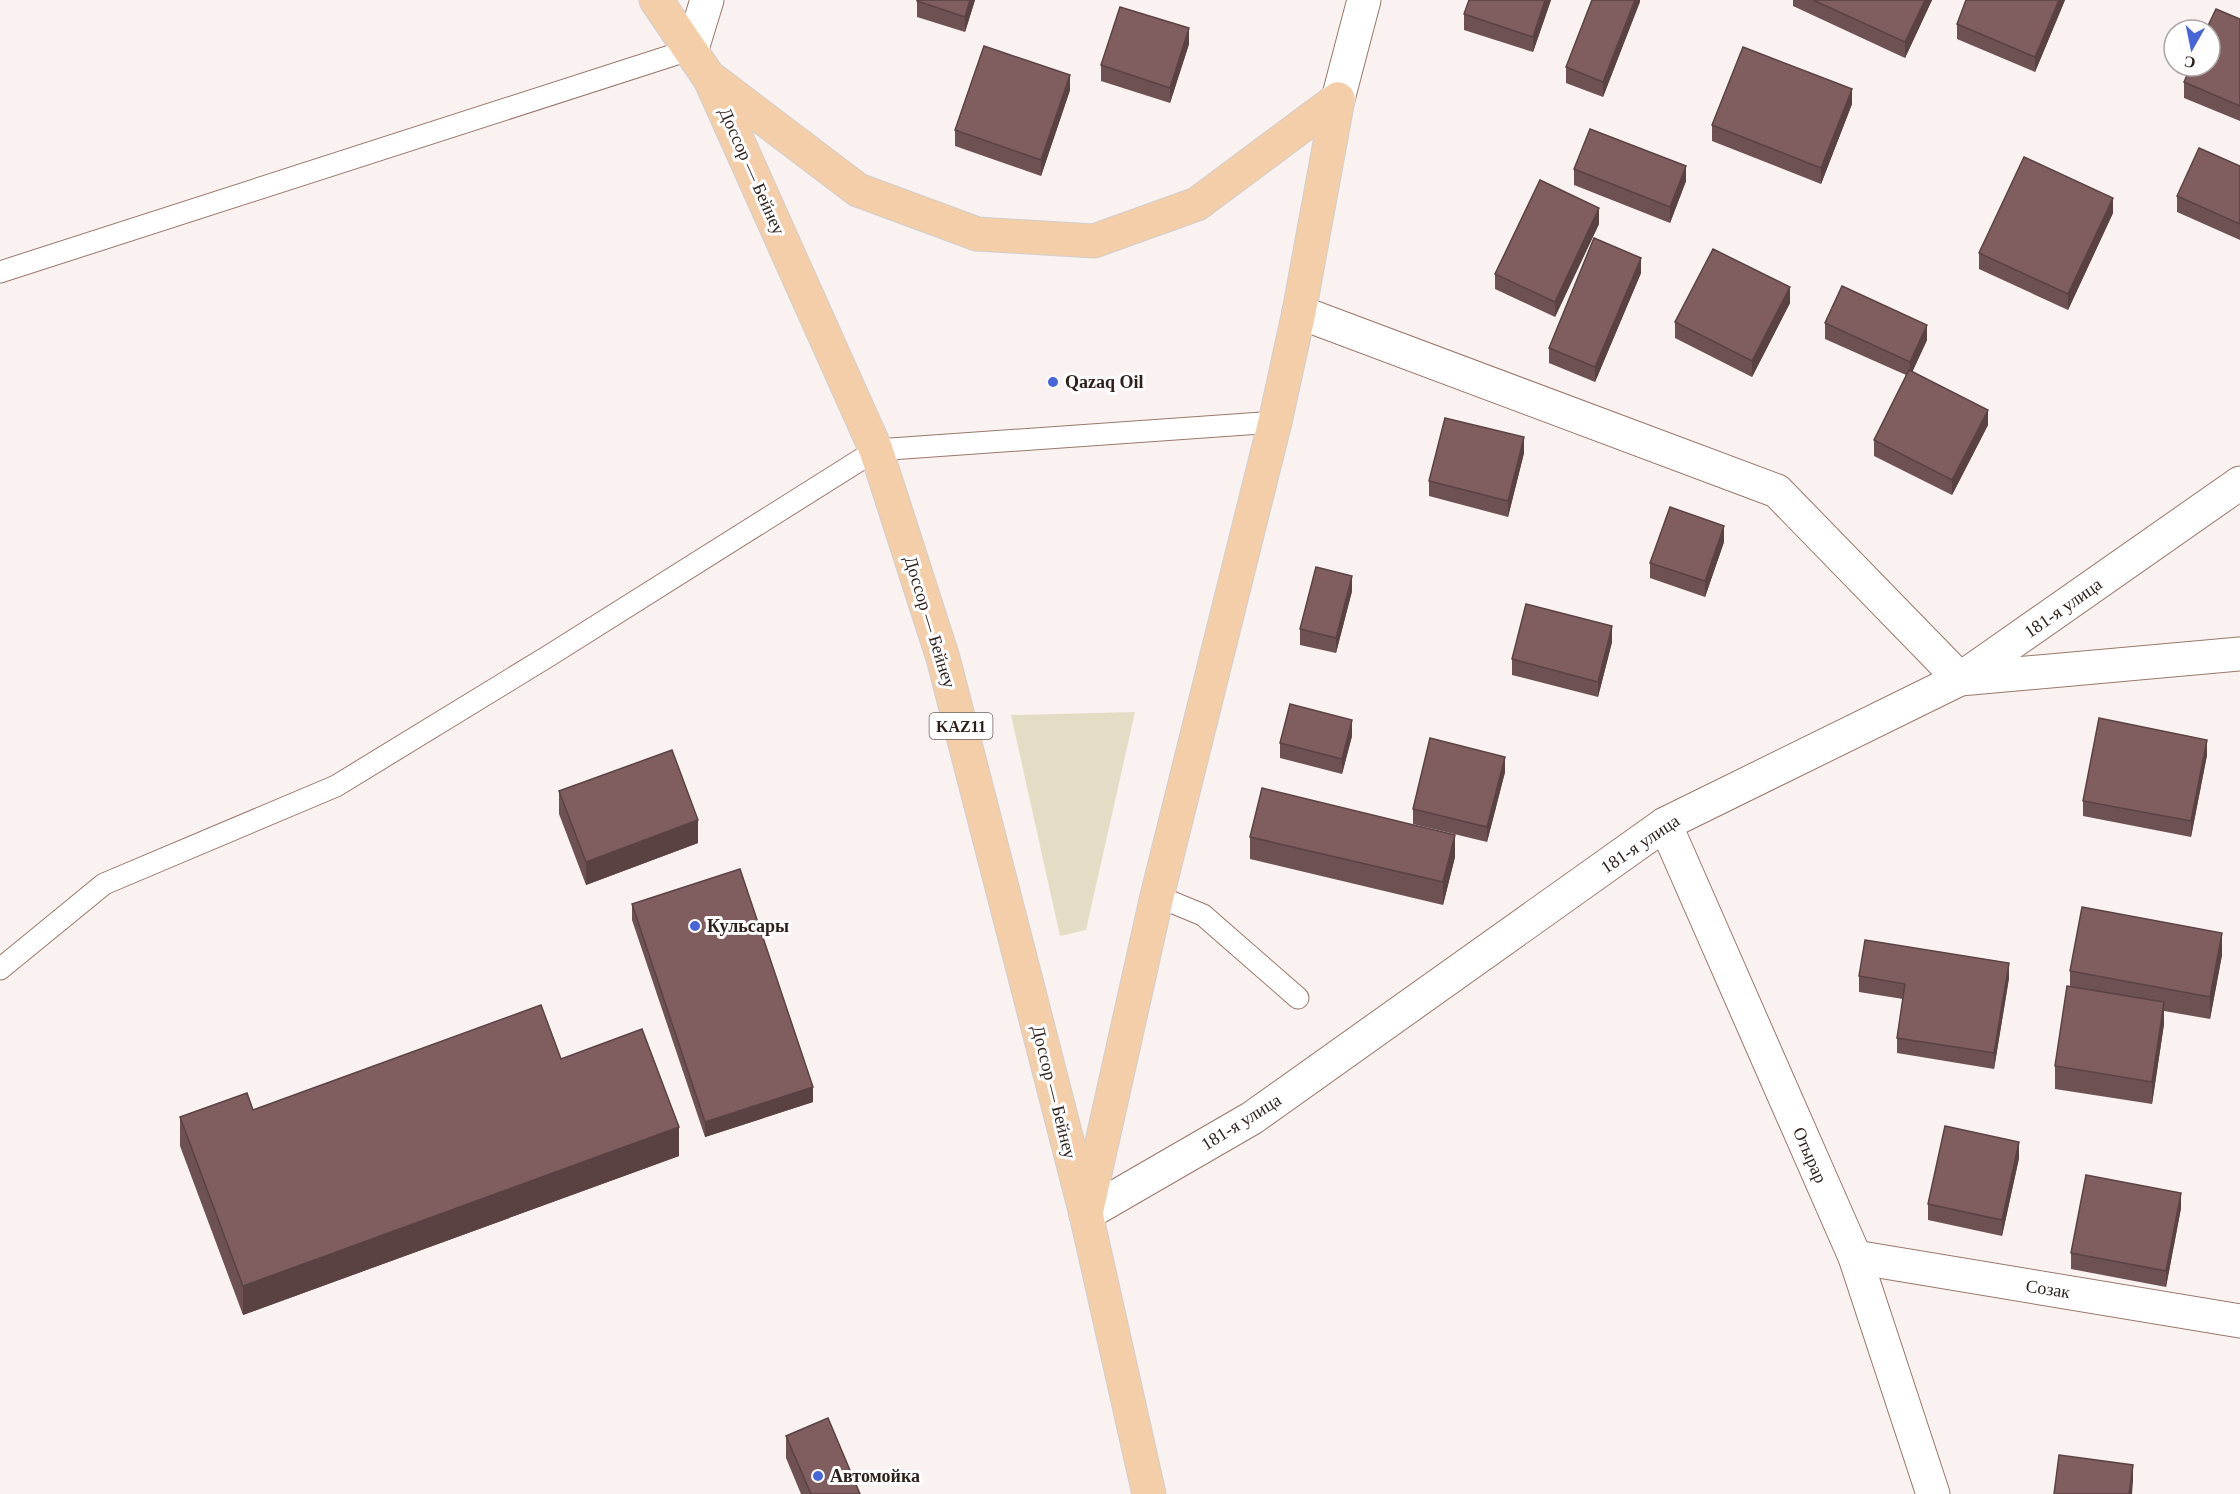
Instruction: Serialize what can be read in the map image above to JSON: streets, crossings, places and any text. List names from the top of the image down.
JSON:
{
  "streets": {
    "highway": ["Доссор — Бейнеу", "KAZ11"],
    "street": ["181-я улица", "Отырар", "Созак"]
  },
  "crossings": [
    ["Доссор — Бейнеу", "181-я улица"],
    ["181-я улица", "Отырар"],
    ["Отырар", "Созак"]
  ],
  "places": ["Qazaq Oil", "Кульсары", "Автомойка"],
  "north": "bottom"
}
